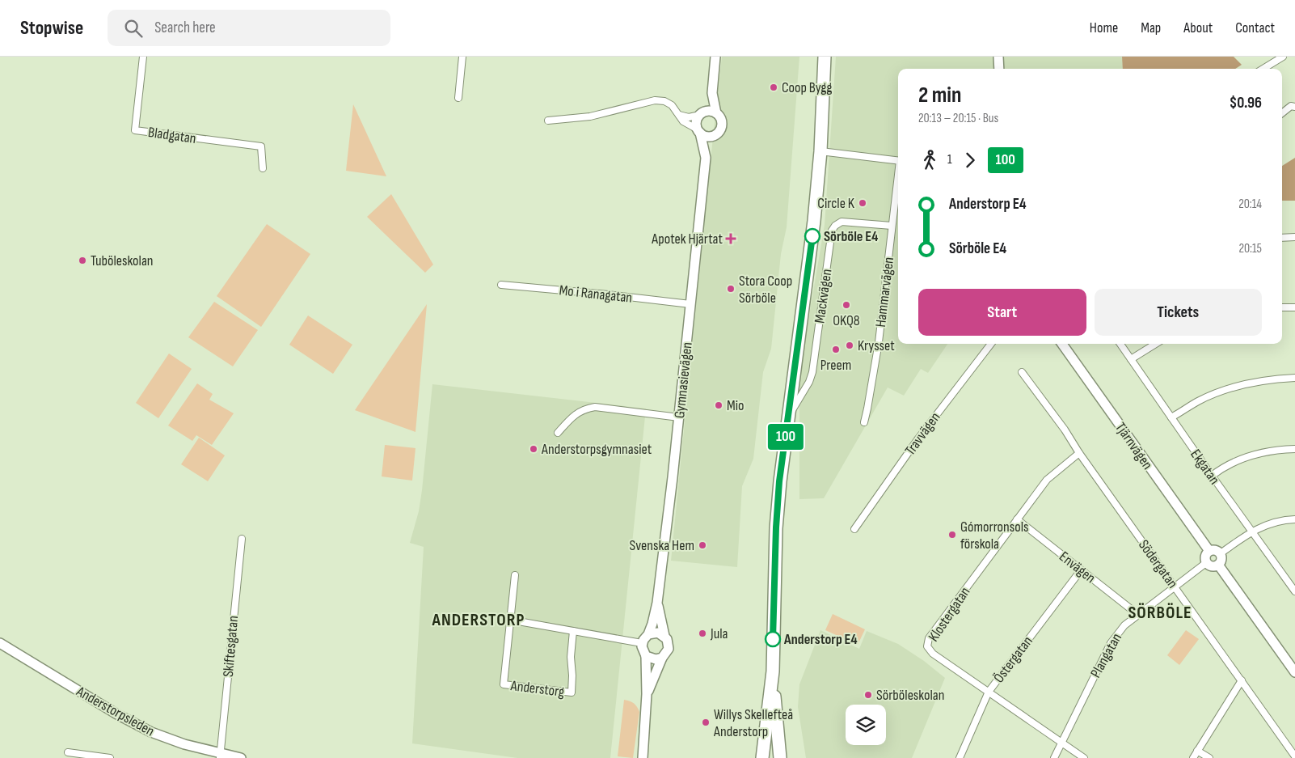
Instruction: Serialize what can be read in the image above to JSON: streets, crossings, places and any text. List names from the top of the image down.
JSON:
{
  "streets": {
    "street": [
      "Bladgatan",
      "Hammarvägen",
      "Mo i Ranagatan",
      "Mackvägen",
      "Gymnasievägen",
      "Travvägen",
      "Tjärnvägen",
      "Ekgatan",
      "Södergatan",
      "Envägen",
      "Klostergatan",
      "Skiftesgatan",
      "Plangatan",
      "Östergatan",
      "Anderstorg",
      "Anderstorpsleden"
    ]
  },
  "crossings": [
    ["Hammarvägen", "Mackvägen"],
    ["Mo i Ranagatan", "Gymnasievägen"],
    ["Tjärnvägen", "Plangatan"],
    ["Södergatan", "Klostergatan"],
    ["Södergatan", "Plangatan"],
    ["Envägen", "Klostergatan"],
    ["Envägen", "Plangatan"],
    ["Envägen", "Östergatan"],
    ["Klostergatan", "Plangatan"],
    ["Klostergatan", "Östergatan"],
    ["Skiftesgatan", "Anderstorpsleden"]
  ],
  "districts": ["SÖRBÖLE", "ANDERSTORP"],
  "places": {
    "other": [
      "Coop Bygg",
      "Circle K",
      "Sörböle E4",
      "Tuböleskolan",
      "Stora Coop Sörböle",
      "OKQ8",
      "Krysset",
      "Preem",
      "Mio",
      "Anderstorpsgymnasiet",
      "Gómorronsols förskola",
      "Svenska Hem",
      "Jula",
      "Anderstorp E4",
      "Sörböleskolan",
      "Willys Skellefteå Anderstorp"
    ],
    "health": ["Apotek Hjärtat"]
  },
  "lines": ["bus line 100"],
  "page": {
    "header": "Stopwise",
    "search": "Search here",
    "nav": [
      "Home",
      "Map",
      "About",
      "Contact"
    ],
    "on_map": "100",
    "heading": ["2 min", "20:13 – 20:15 · Bus", "$0.96"],
    "legs": ["1", "100"],
    "list": [
      {
        "name": "Anderstorp E4",
        "value": "20:14"
      },
      {
        "name": "Sörböle E4",
        "value": "20:15"
      }
    ],
    "buttons": ["Start", "Tickets"]
  }
}
